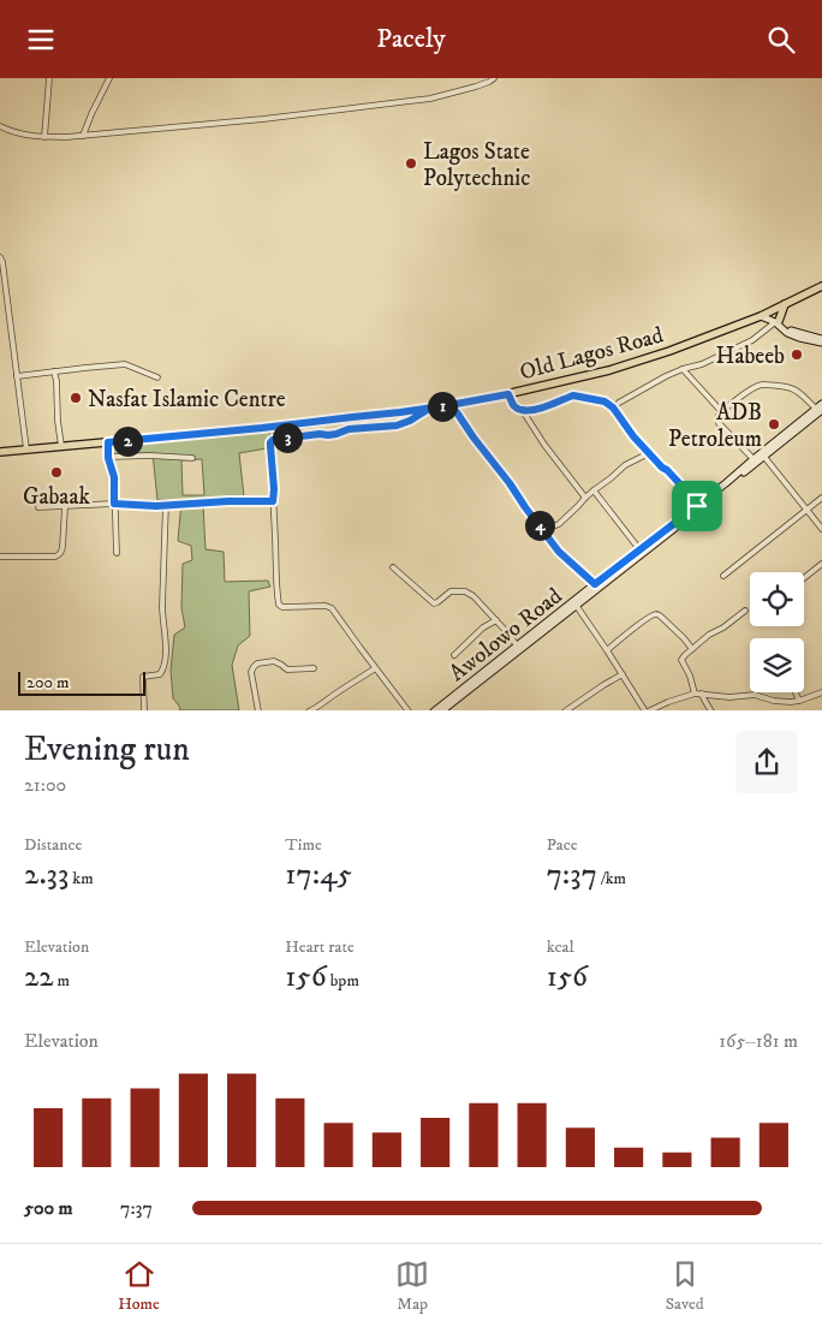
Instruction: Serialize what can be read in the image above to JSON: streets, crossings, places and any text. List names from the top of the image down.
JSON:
{
  "streets": {
    "main road": ["Old Lagos Road", "Awolowo Road"]
  },
  "places": [
    "Lagos State Polytechnic",
    "Habeeb",
    "Nasfat Islamic Centre",
    "ADB Petroleum",
    "Gabaak"
  ],
  "scale_bar": "200 m",
  "page": {
    "header": "Pacely",
    "pins": [
      "1",
      "3",
      "2",
      "4"
    ],
    "scale": "200 m",
    "heading": ["Evening run", "21:00"],
    "stats": [
      ["Distance", "2.33 km"],
      ["Time", "17:45"],
      ["Pace", "7:37 /km"],
      ["Elevation", "22 m"],
      ["Heart rate", "156 bpm"],
      ["kcal", "156"]
    ],
    "chart": ["Elevation", "165–181 m"],
    "list": [
      {
        "name": "500 m",
        "note": "7:37"
      }
    ],
    "tabs": ["Home", "Map", "Saved"]
  }
}
